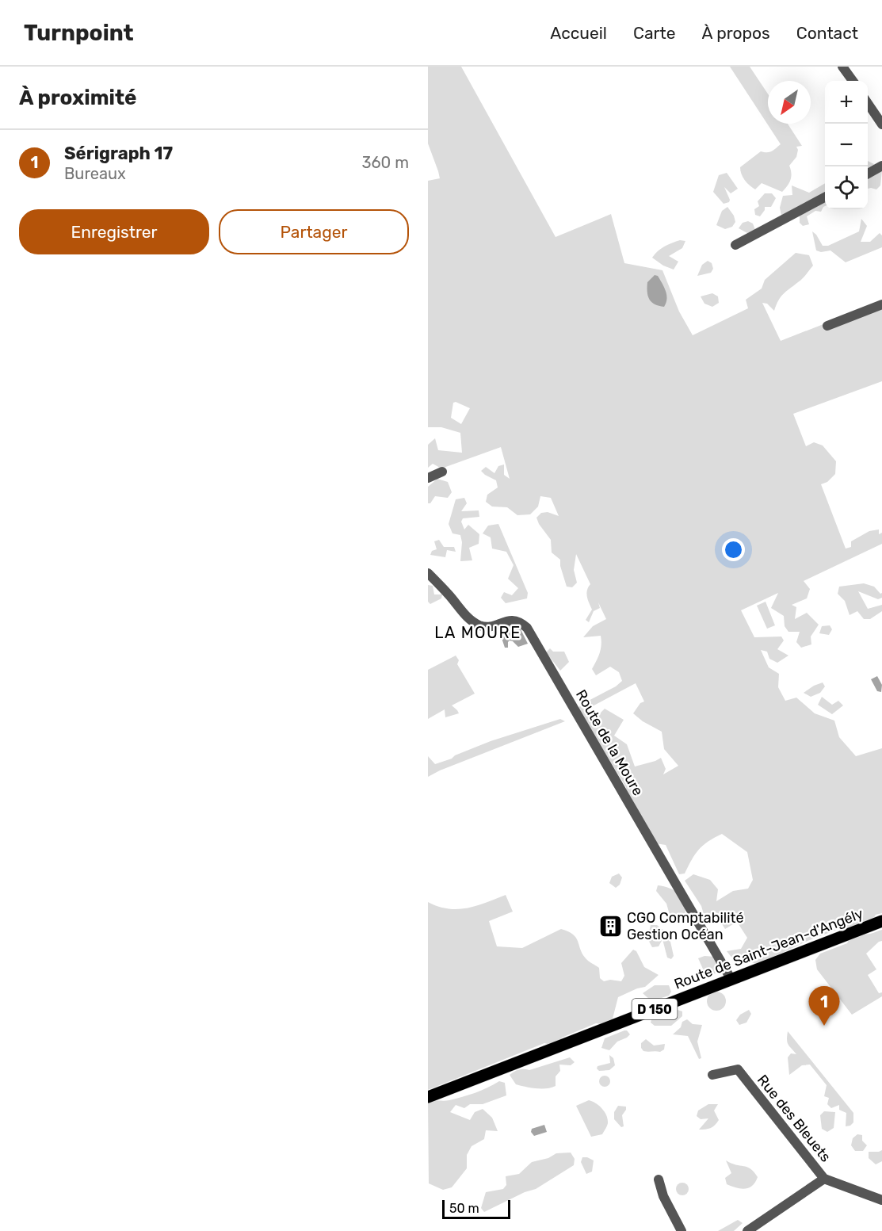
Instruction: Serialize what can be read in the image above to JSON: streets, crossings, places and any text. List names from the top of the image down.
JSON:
{
  "streets": {
    "main road": ["Route de Saint-Jean-d'Angély", "D 150"],
    "street": ["Route de la Moure", "Rue des Bleuets"]
  },
  "crossings": [
    ["Route de la Moure", "Route de Saint-Jean-d'Angély"]
  ],
  "districts": ["LA MOURE"],
  "places": {
    "building": ["CGO Comptabilité Gestion Océan"]
  },
  "scale_bar": "50 m",
  "north": "bottom left",
  "page": {
    "header": "Turnpoint",
    "nav": [
      "Accueil",
      "Carte",
      "À propos",
      "Contact"
    ],
    "heading": "À proximité",
    "map_buttons": ["+", "−"],
    "list": [
      {
        "mark": "1",
        "name": "Sérigraph 17",
        "note": "Bureaux",
        "value": "360 m"
      }
    ],
    "buttons": ["Enregistrer", "Partager"],
    "pins": "1",
    "scale": "50 m"
  }
}
